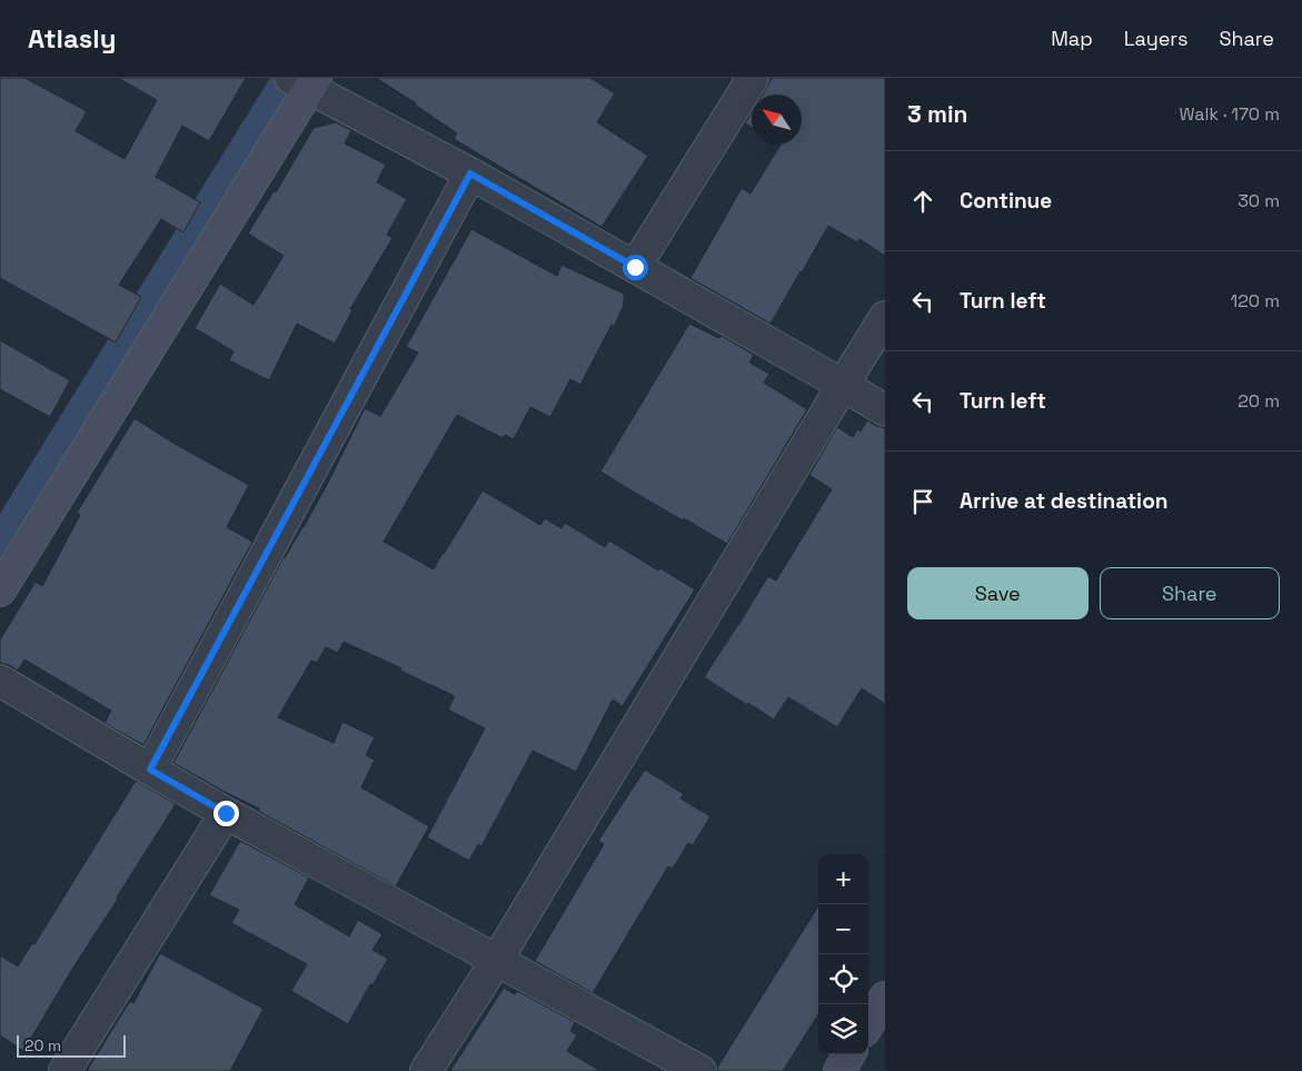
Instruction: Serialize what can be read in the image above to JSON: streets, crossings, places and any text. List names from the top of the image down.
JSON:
{
  "scale_bar": "20 m",
  "north": "top left",
  "page": {
    "header": "Atlasly",
    "nav": ["Map", "Layers", "Share"],
    "heading": ["3 min", "Walk · 170 m"],
    "list": [
      ["Continue", "30 m"],
      ["Turn left", "120 m"],
      ["Turn left", "20 m"],
      "Arrive at destination"
    ],
    "buttons": ["Save", "Share"],
    "map_buttons": ["+", "−"],
    "scale": "20 m"
  }
}
